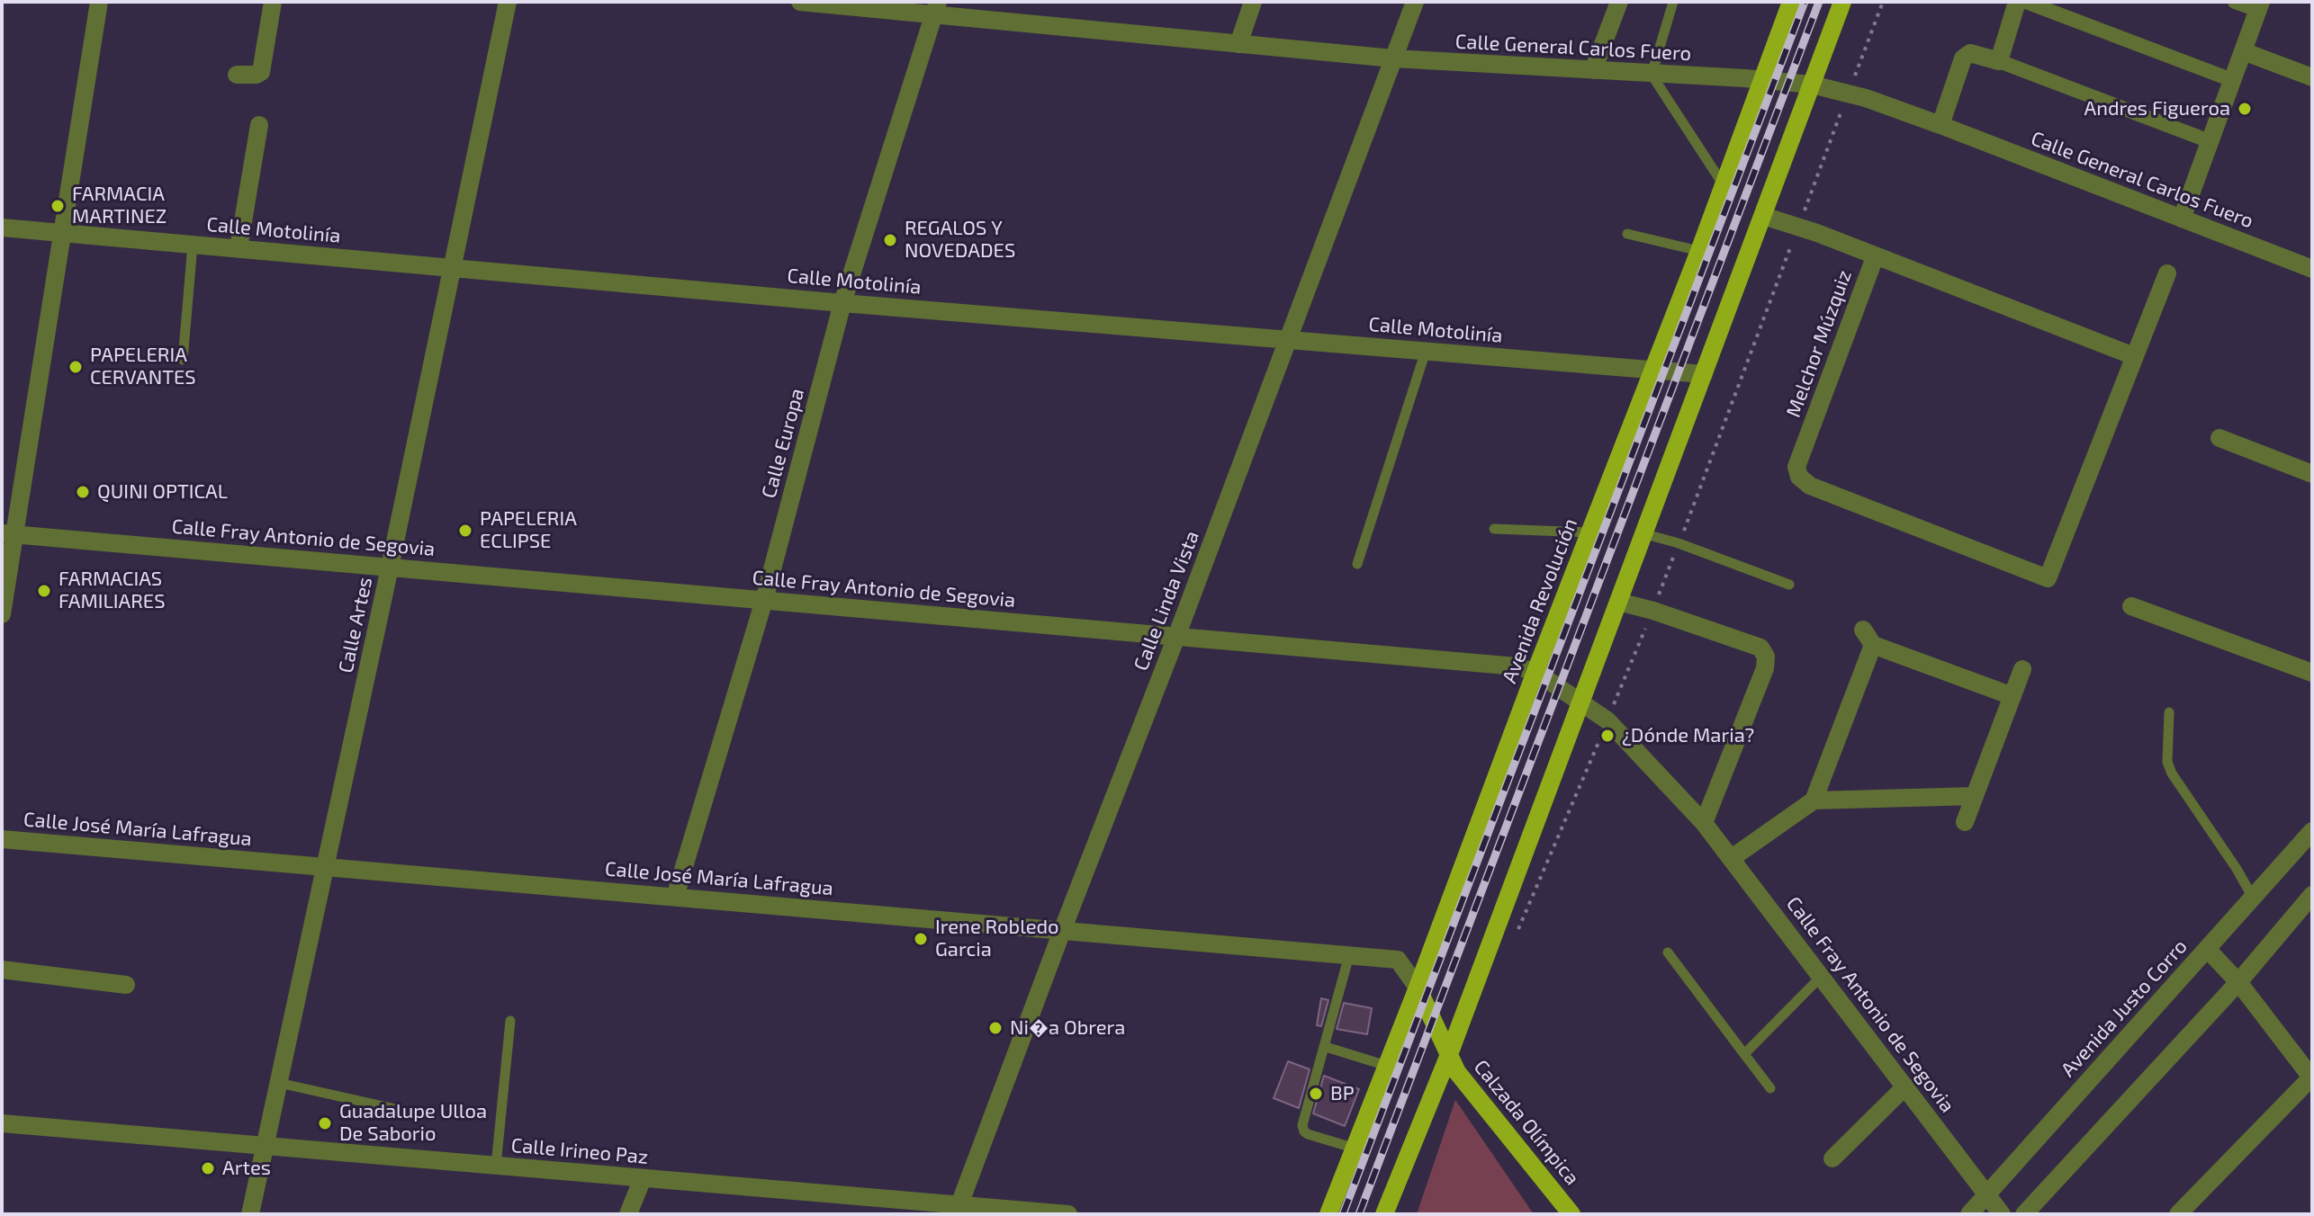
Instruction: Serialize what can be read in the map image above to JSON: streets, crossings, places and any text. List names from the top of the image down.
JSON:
{
  "streets": {
    "main road": ["Avenida Revolución", "Calzada Olímpica"],
    "street": [
      "Calle General Carlos Fuero",
      "Calle Motolinía",
      "Melchor Múzquiz",
      "Calle Europa",
      "Calle Fray Antonio de Segovia",
      "Calle Linda Vista",
      "Calle Artes",
      "Calle José María Lafragua",
      "Avenida Justo Corro",
      "Calle Irineo Paz"
    ]
  },
  "crossings": [
    ["Calle General Carlos Fuero", "Calle Europa"],
    ["Calle General Carlos Fuero", "Calle Linda Vista"],
    ["Calle General Carlos Fuero", "Avenida Revolución"],
    ["Calle Motolinía", "Calle Europa"],
    ["Calle Motolinía", "Calle Linda Vista"],
    ["Calle Motolinía", "Avenida Revolución"],
    ["Calle Motolinía", "Calle Artes"],
    ["Calle Europa", "Calle Fray Antonio de Segovia"],
    ["Calle Europa", "Calle José María Lafragua"],
    ["Calle Fray Antonio de Segovia", "Calle Linda Vista"],
    ["Calle Fray Antonio de Segovia", "Avenida Revolución"],
    ["Calle Fray Antonio de Segovia", "Calle Artes"],
    ["Calle Fray Antonio de Segovia", "Avenida Justo Corro"],
    ["Calle Linda Vista", "Calle José María Lafragua"],
    ["Calle Linda Vista", "Calle Irineo Paz"],
    ["Avenida Revolución", "Calle José María Lafragua"],
    ["Avenida Revolución", "Calzada Olímpica"],
    ["Calle Artes", "Calle José María Lafragua"],
    ["Calle Artes", "Calle Irineo Paz"],
    ["Calle José María Lafragua", "Calzada Olímpica"]
  ],
  "places": [
    "Andres Figueroa",
    "FARMACIA MARTINEZ",
    "REGALOS Y NOVEDADES",
    "PAPELERIA CERVANTES",
    "QUINI OPTICAL",
    "PAPELERIA ECLIPSE",
    "FARMACIAS FAMILIARES",
    "¿Dónde Maria?",
    "Irene Robledo Garcia",
    "Ni�a Obrera",
    "BP",
    "Guadalupe Ulloa De Saborio",
    "Artes"
  ]
}
